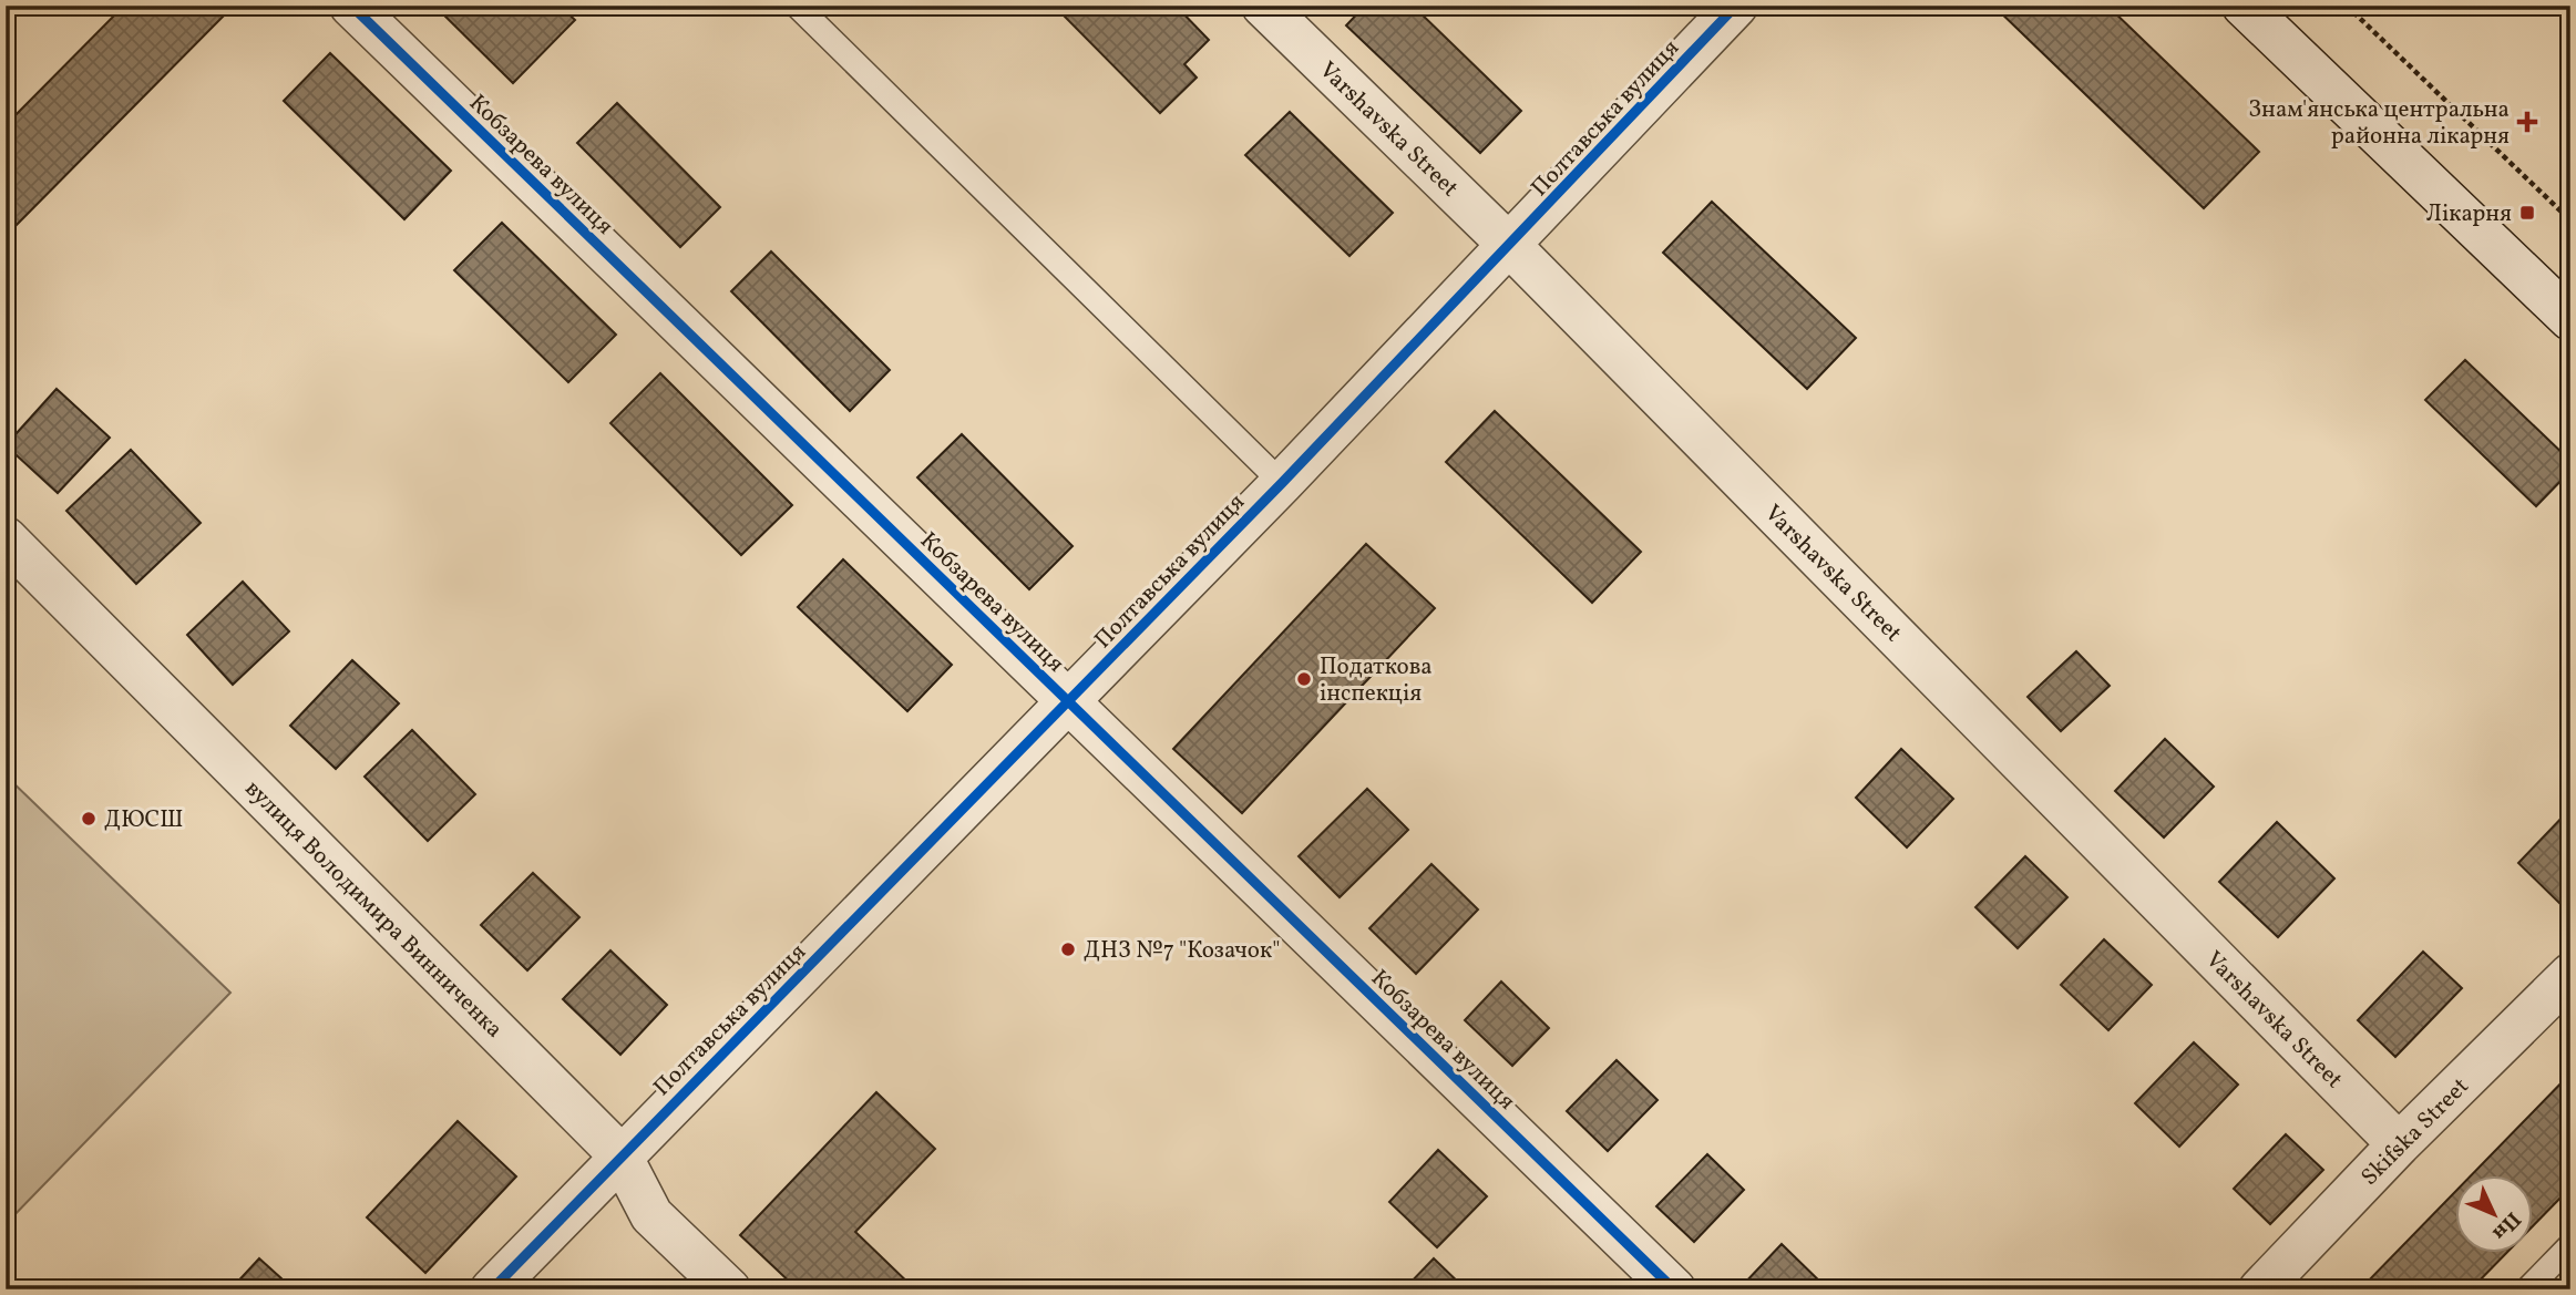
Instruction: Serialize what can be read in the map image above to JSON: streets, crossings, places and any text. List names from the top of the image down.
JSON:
{
  "streets": {
    "street": [
      "Полтавська вулиця",
      "Varshavska Street",
      "Кобзарева вулиця",
      "вулиця Володимира Винниченка",
      "Skifska Street"
    ]
  },
  "crossings": [
    ["Полтавська вулиця", "Varshavska Street"],
    ["Полтавська вулиця", "Кобзарева вулиця"],
    ["Полтавська вулиця", "вулиця Володимира Винниченка"],
    ["Varshavska Street", "Skifska Street"]
  ],
  "places": {
    "health": ["Знам'янська центральна районна лікарня"],
    "transit": ["Лікарня"],
    "other": ["Податкова інспекція", "ДЮСШ", "ДНЗ №7 \"Козачок\""]
  },
  "north": "bottom right"
}
